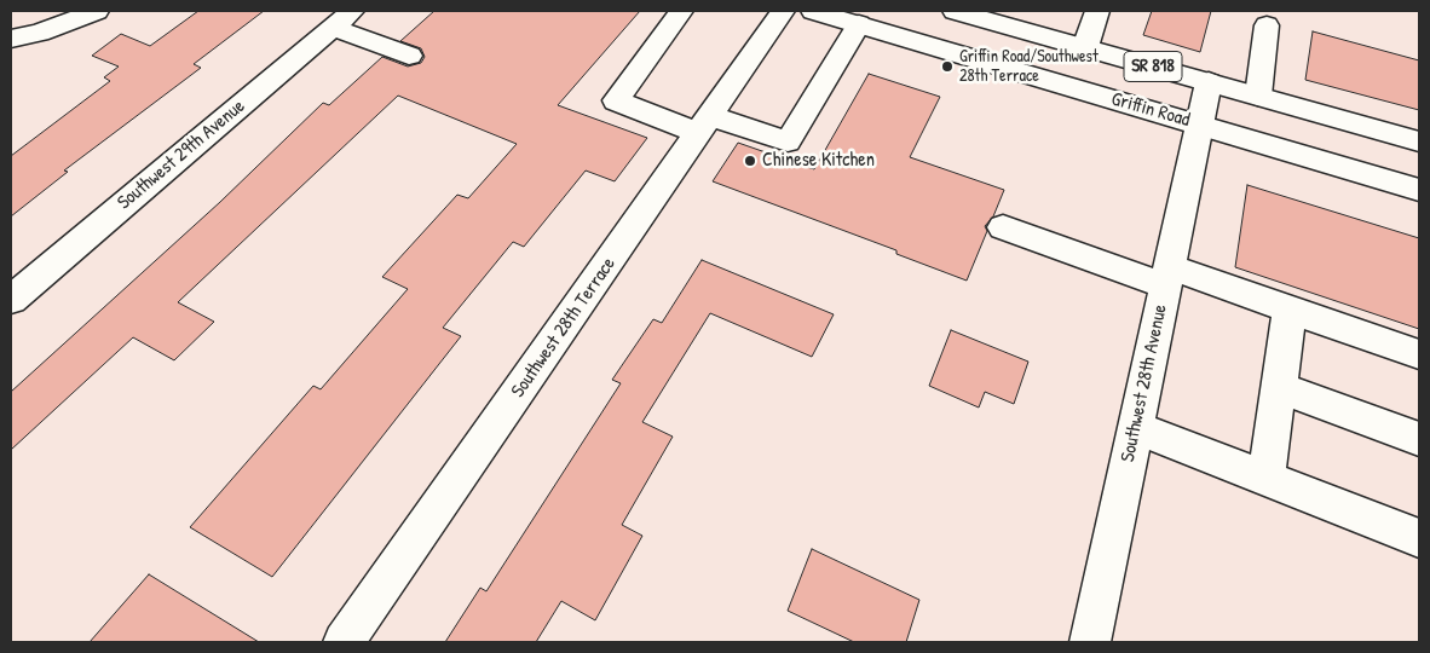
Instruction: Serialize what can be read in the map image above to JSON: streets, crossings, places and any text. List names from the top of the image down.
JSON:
{
  "streets": {
    "street": [
      "SR 818",
      "Griffin Road",
      "Southwest 29th Avenue",
      "Southwest 28th Terrace",
      "Southwest 28th Avenue"
    ]
  },
  "crossings": [
    ["SR 818", "Southwest 28th Avenue"],
    ["Griffin Road", "Southwest 28th Avenue"]
  ],
  "places": ["Griffin Road/Southwest 28th Terrace", "Chinese Kitchen"]
}
